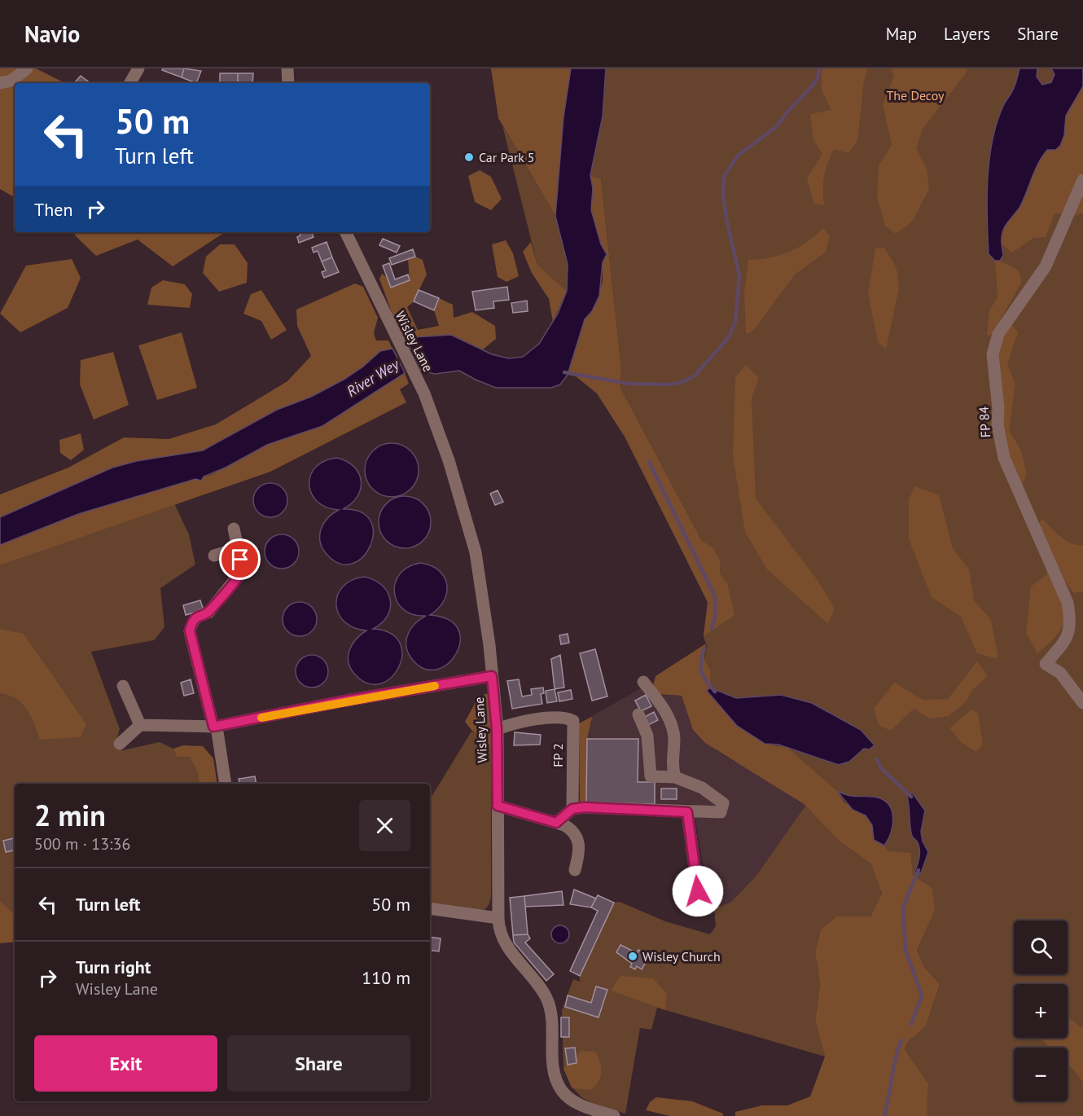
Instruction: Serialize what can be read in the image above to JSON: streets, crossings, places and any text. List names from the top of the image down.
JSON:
{
  "streets": {
    "street": ["Wisley Lane", "FP 84", "FP 2"]
  },
  "crossings": [
    ["Wisley Lane", "FP 2"]
  ],
  "water": ["River Wey"],
  "parks": ["The Decoy"],
  "places": ["Car Park 5", "Wisley Church"],
  "page": {
    "header": "Navio",
    "nav": ["Map", "Layers", "Share"],
    "turn": ["50 m", "Turn left"],
    "then": "Then",
    "heading": ["2 min", "500 m · 13:36"],
    "list": [
      {
        "name": "Turn left",
        "value": "50 m"
      },
      {
        "name": "Turn right",
        "note": "Wisley Lane",
        "value": "110 m"
      }
    ],
    "map_buttons": ["+", "−"],
    "buttons": ["Exit", "Share"]
  }
}
